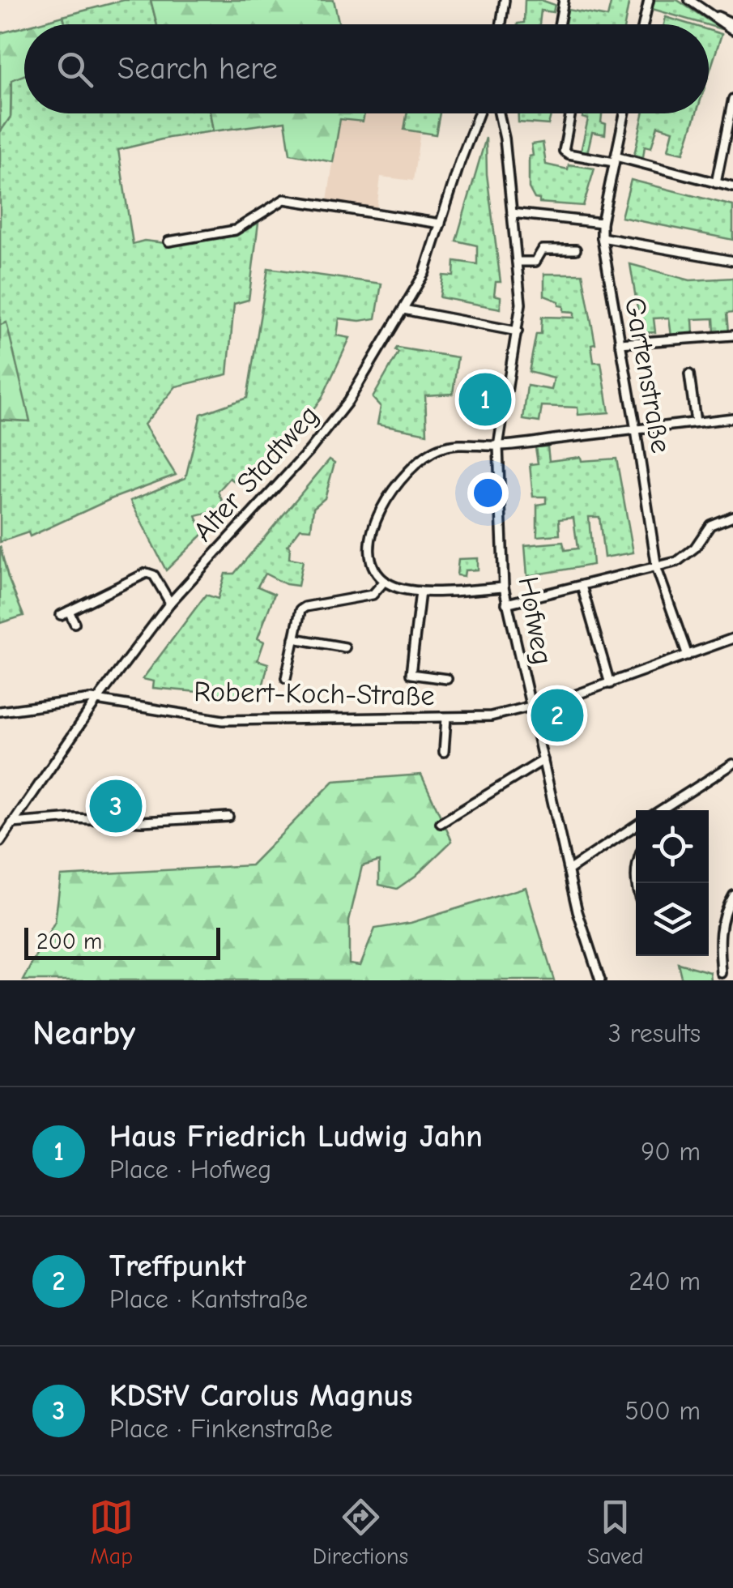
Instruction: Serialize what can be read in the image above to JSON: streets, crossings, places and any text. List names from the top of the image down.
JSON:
{
  "streets": {
    "street": [
      "Gartenstraße",
      "Alter Stadtweg",
      "Hofweg",
      "Robert-Koch-Straße"
    ]
  },
  "crossings": [
    ["Gartenstraße", "Robert-Koch-Straße"],
    ["Alter Stadtweg", "Robert-Koch-Straße"],
    ["Hofweg", "Robert-Koch-Straße"]
  ],
  "scale_bar": "200 m",
  "page": {
    "search": "Search here",
    "pins": ["1", "2", "3"],
    "scale": "200 m",
    "heading": ["Nearby", "3 results"],
    "list": [
      {
        "mark": "1",
        "name": "Haus Friedrich Ludwig Jahn",
        "note": "Place · Hofweg",
        "value": "90 m"
      },
      {
        "mark": "2",
        "name": "Treffpunkt",
        "note": "Place · Kantstraße",
        "value": "240 m"
      },
      {
        "mark": "3",
        "name": "KDStV Carolus Magnus",
        "note": "Place · Finkenstraße",
        "value": "500 m"
      }
    ],
    "nav": ["Map", "Directions", "Saved"]
  }
}
